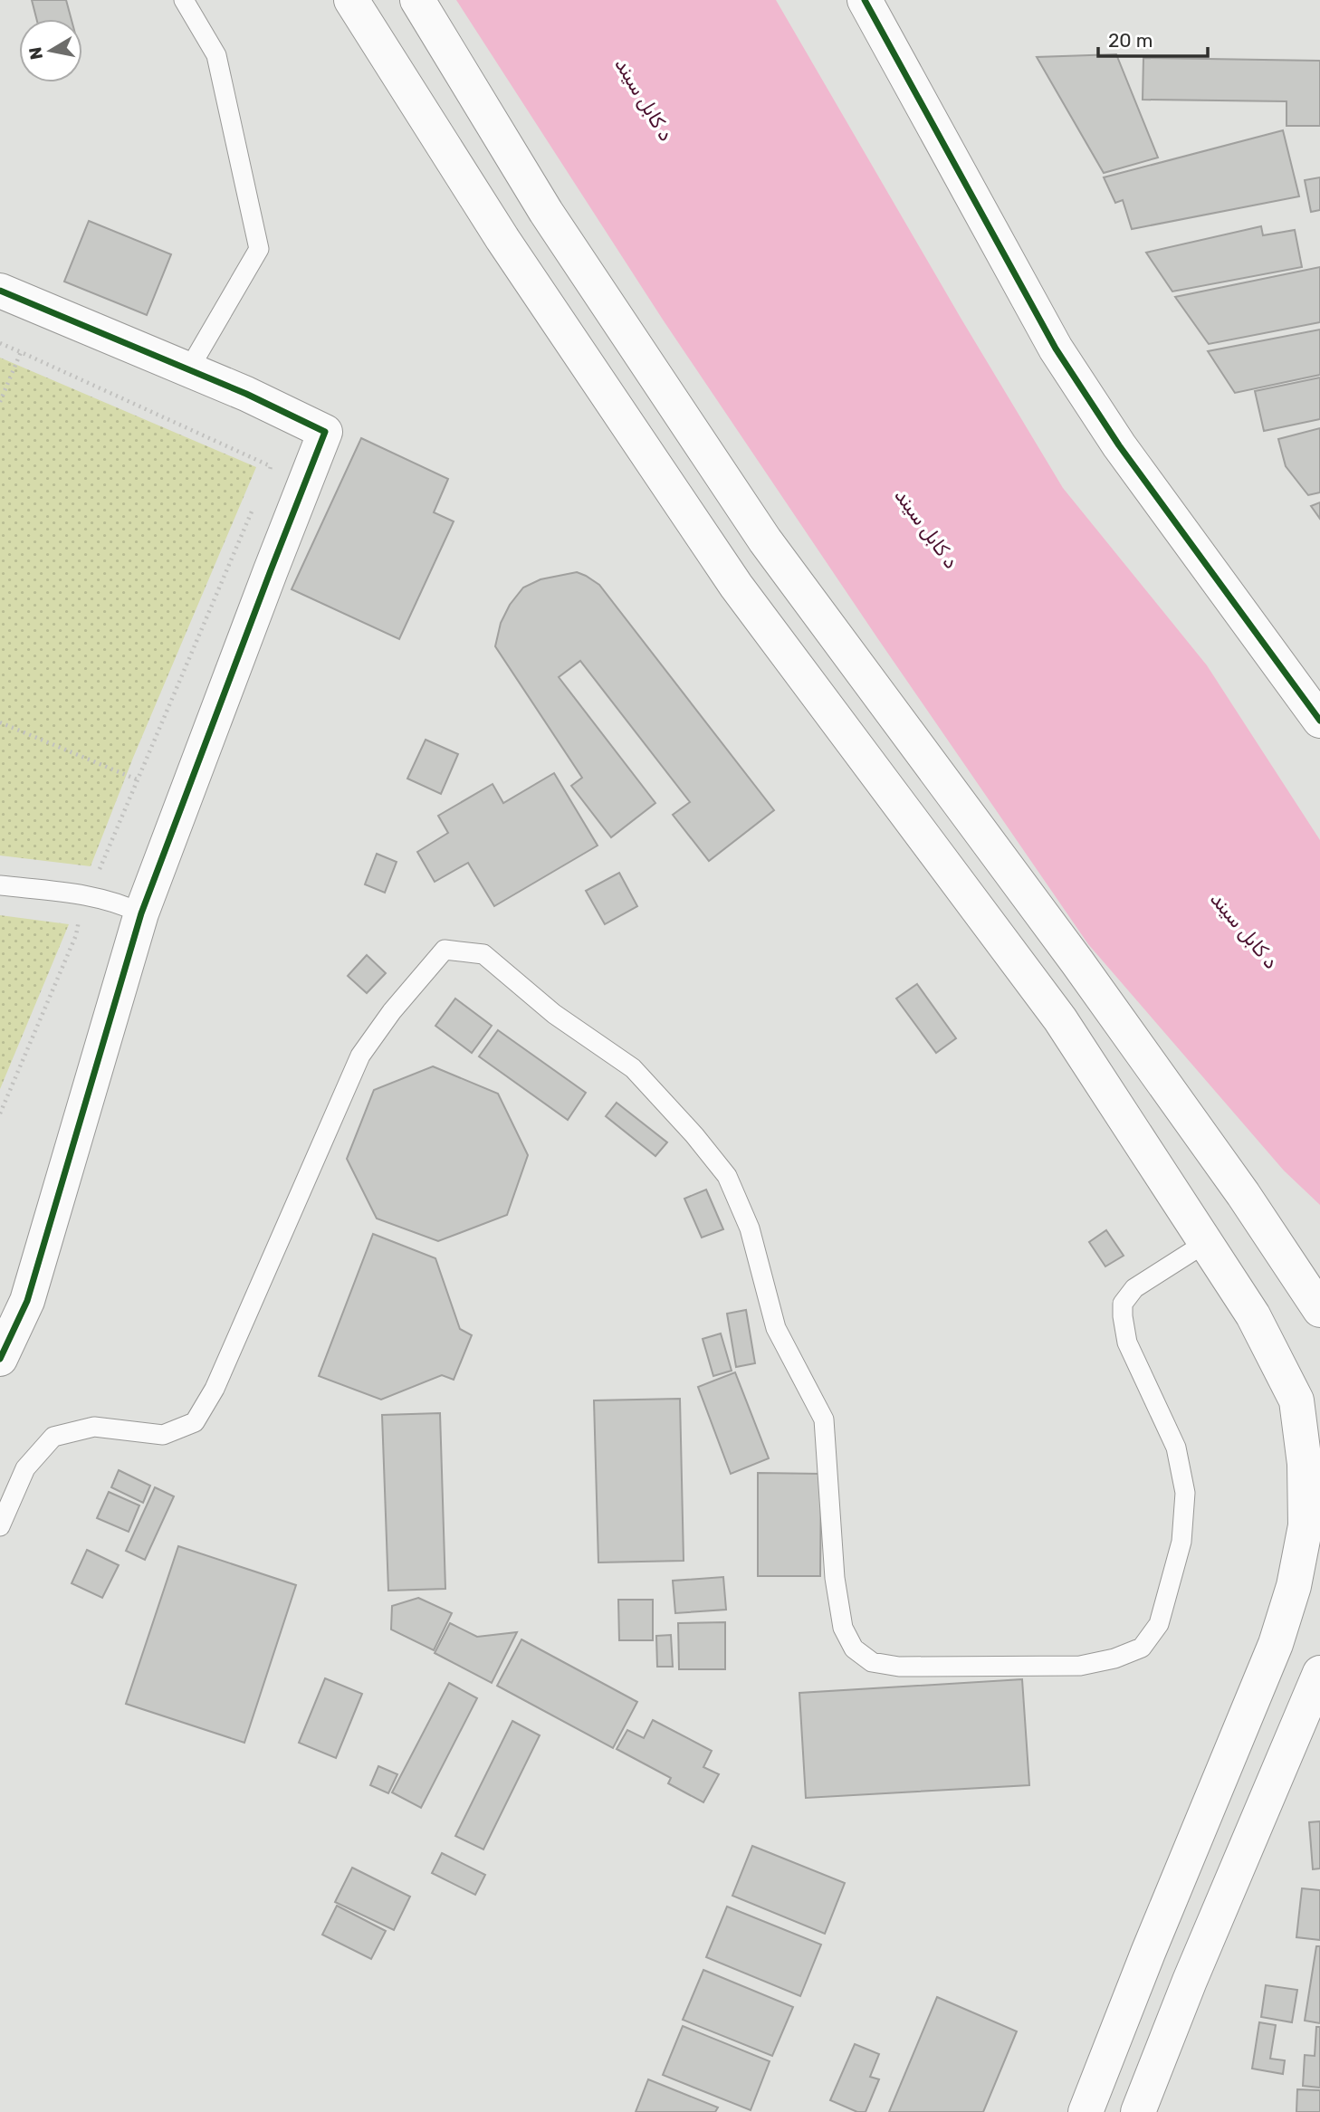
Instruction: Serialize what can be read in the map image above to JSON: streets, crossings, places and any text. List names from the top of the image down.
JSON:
{
  "water": ["د کابل سيند"],
  "scale_bar": "20 m",
  "north": "left"
}
